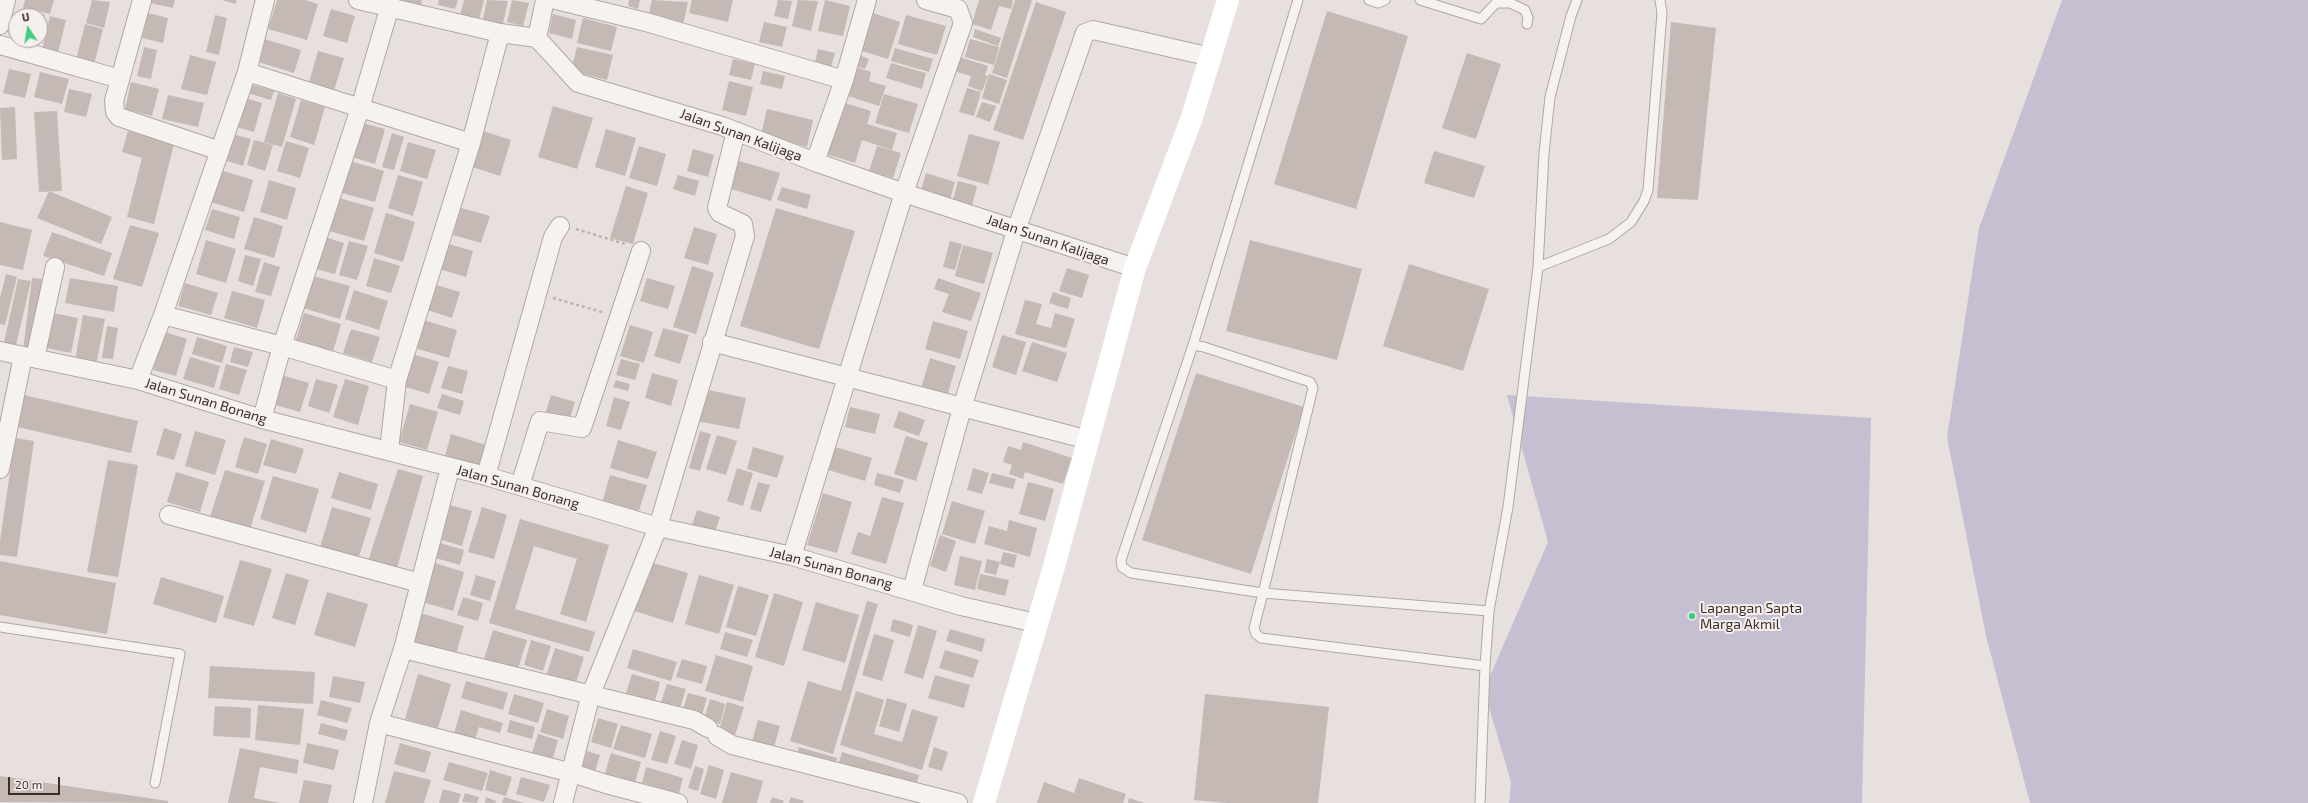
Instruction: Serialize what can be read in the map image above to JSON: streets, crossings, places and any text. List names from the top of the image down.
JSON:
{
  "streets": {
    "street": ["Jalan Sunan Kalijaga", "Jalan Sunan Bonang"]
  },
  "places": ["Lapangan Sapta Marga Akmil"],
  "scale_bar": "20 m",
  "north": "top"
}
